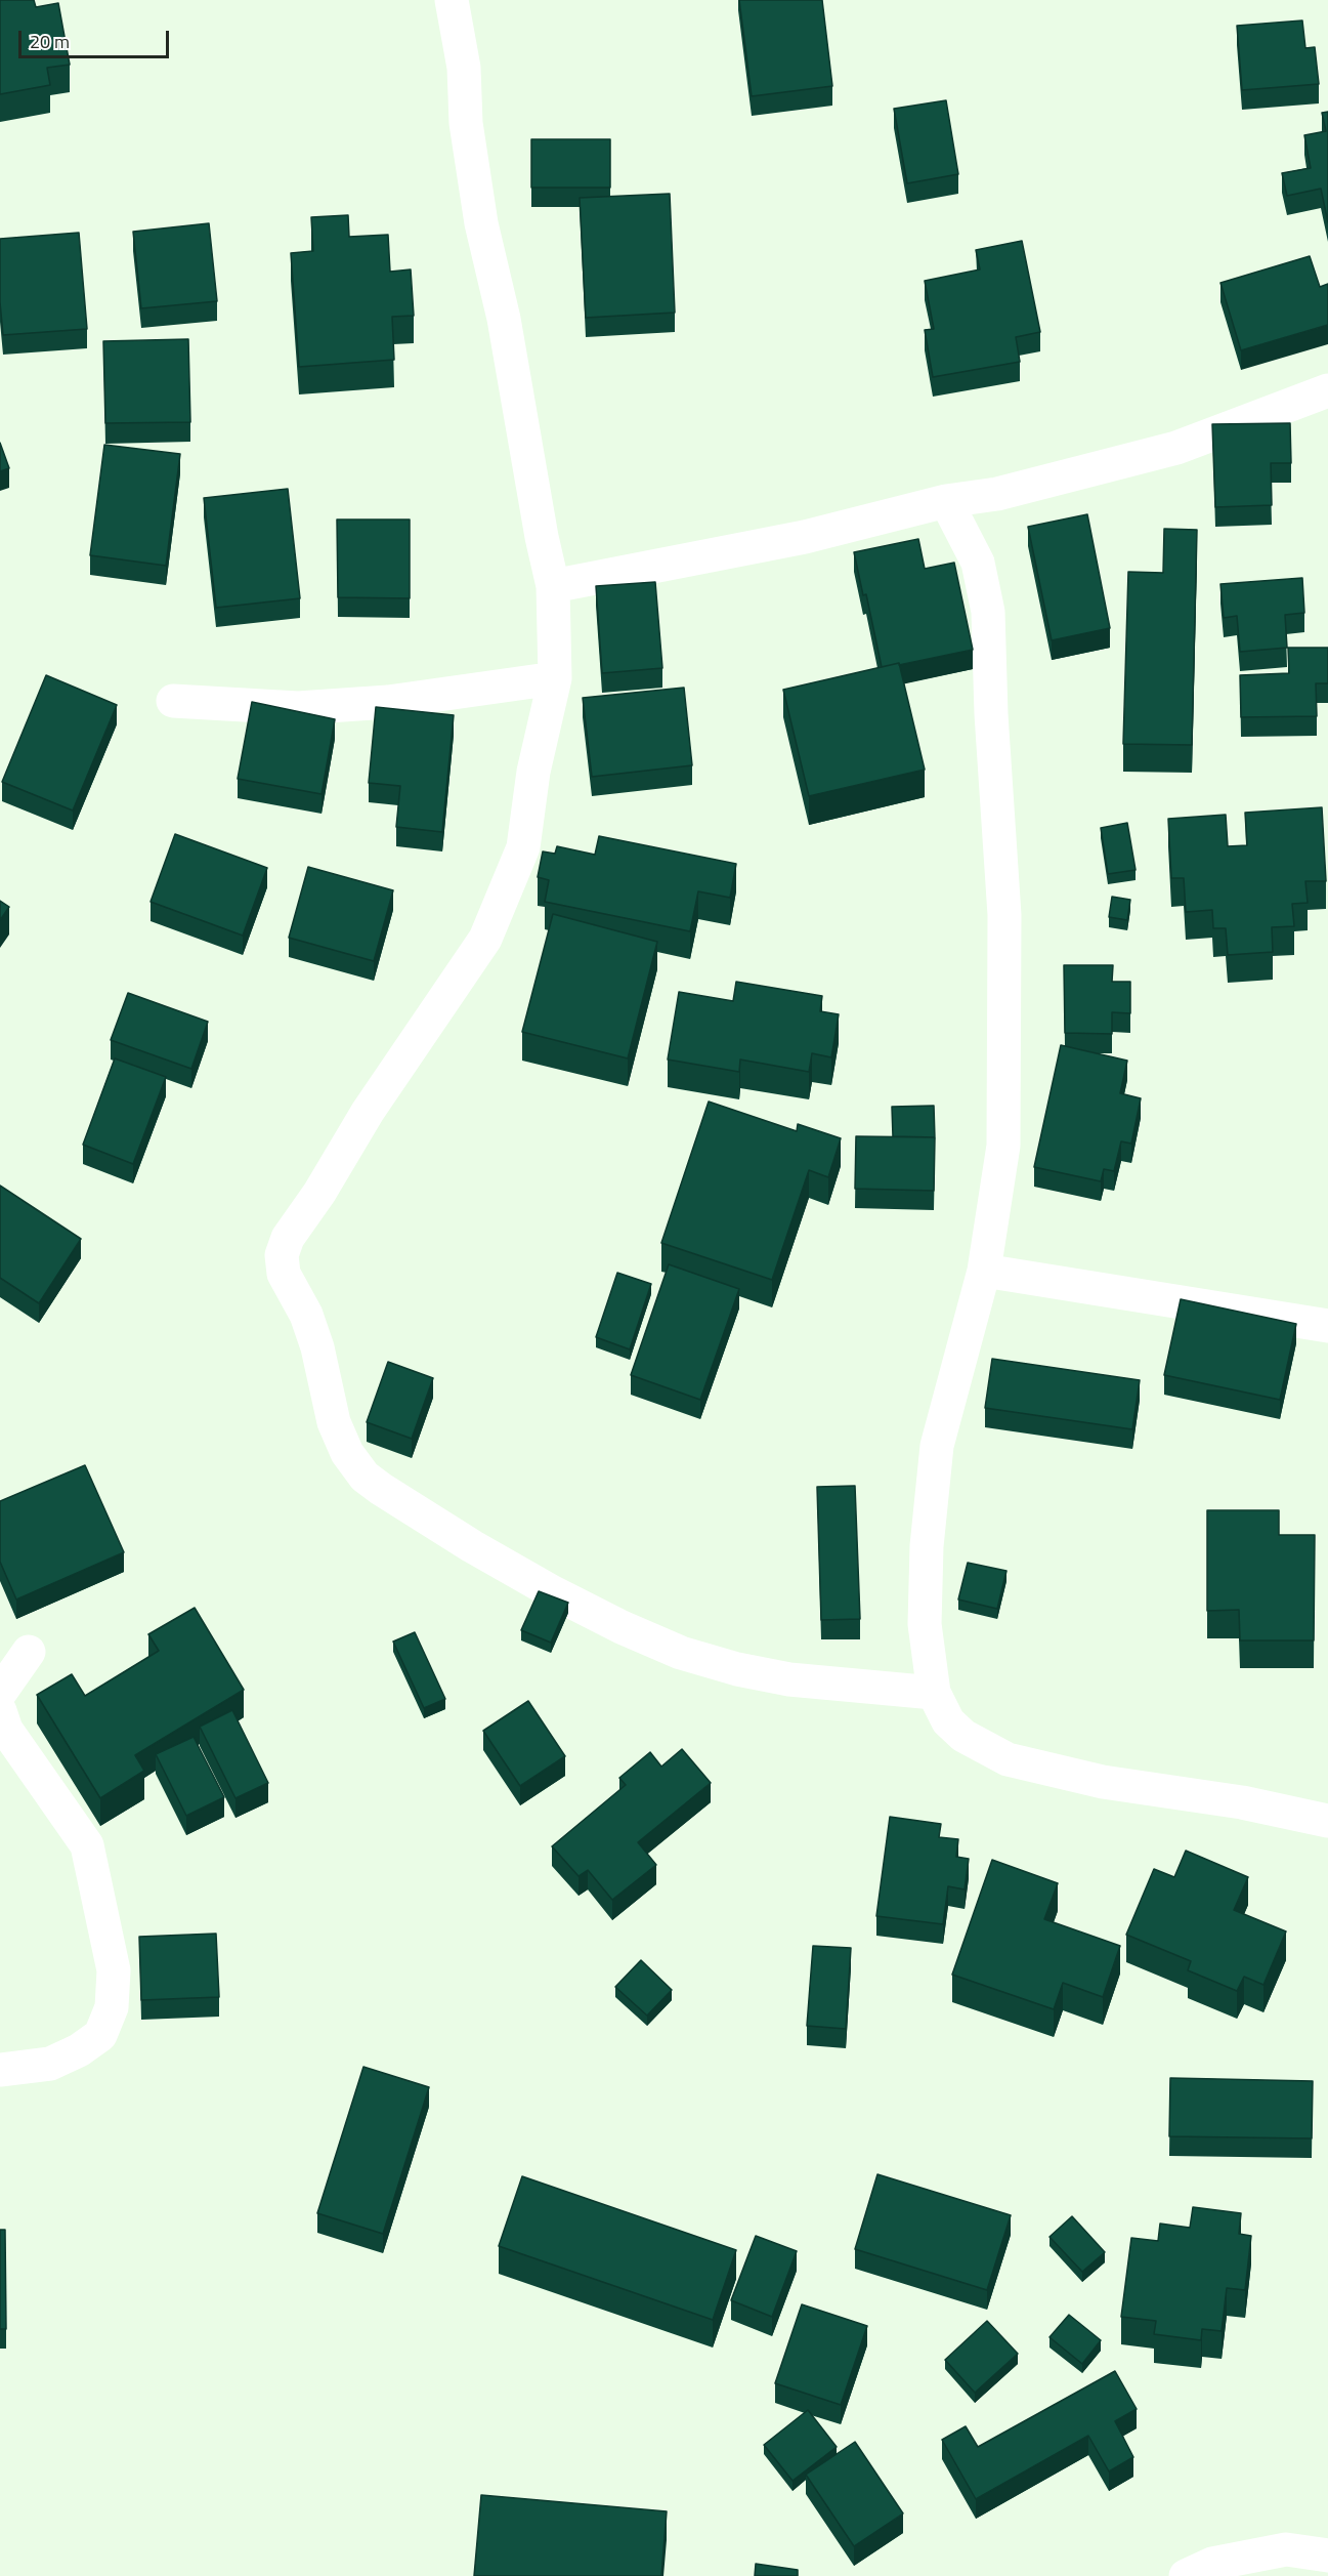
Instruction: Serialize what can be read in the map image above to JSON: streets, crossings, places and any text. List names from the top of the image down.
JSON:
{
  "scale_bar": "20 m"
}
